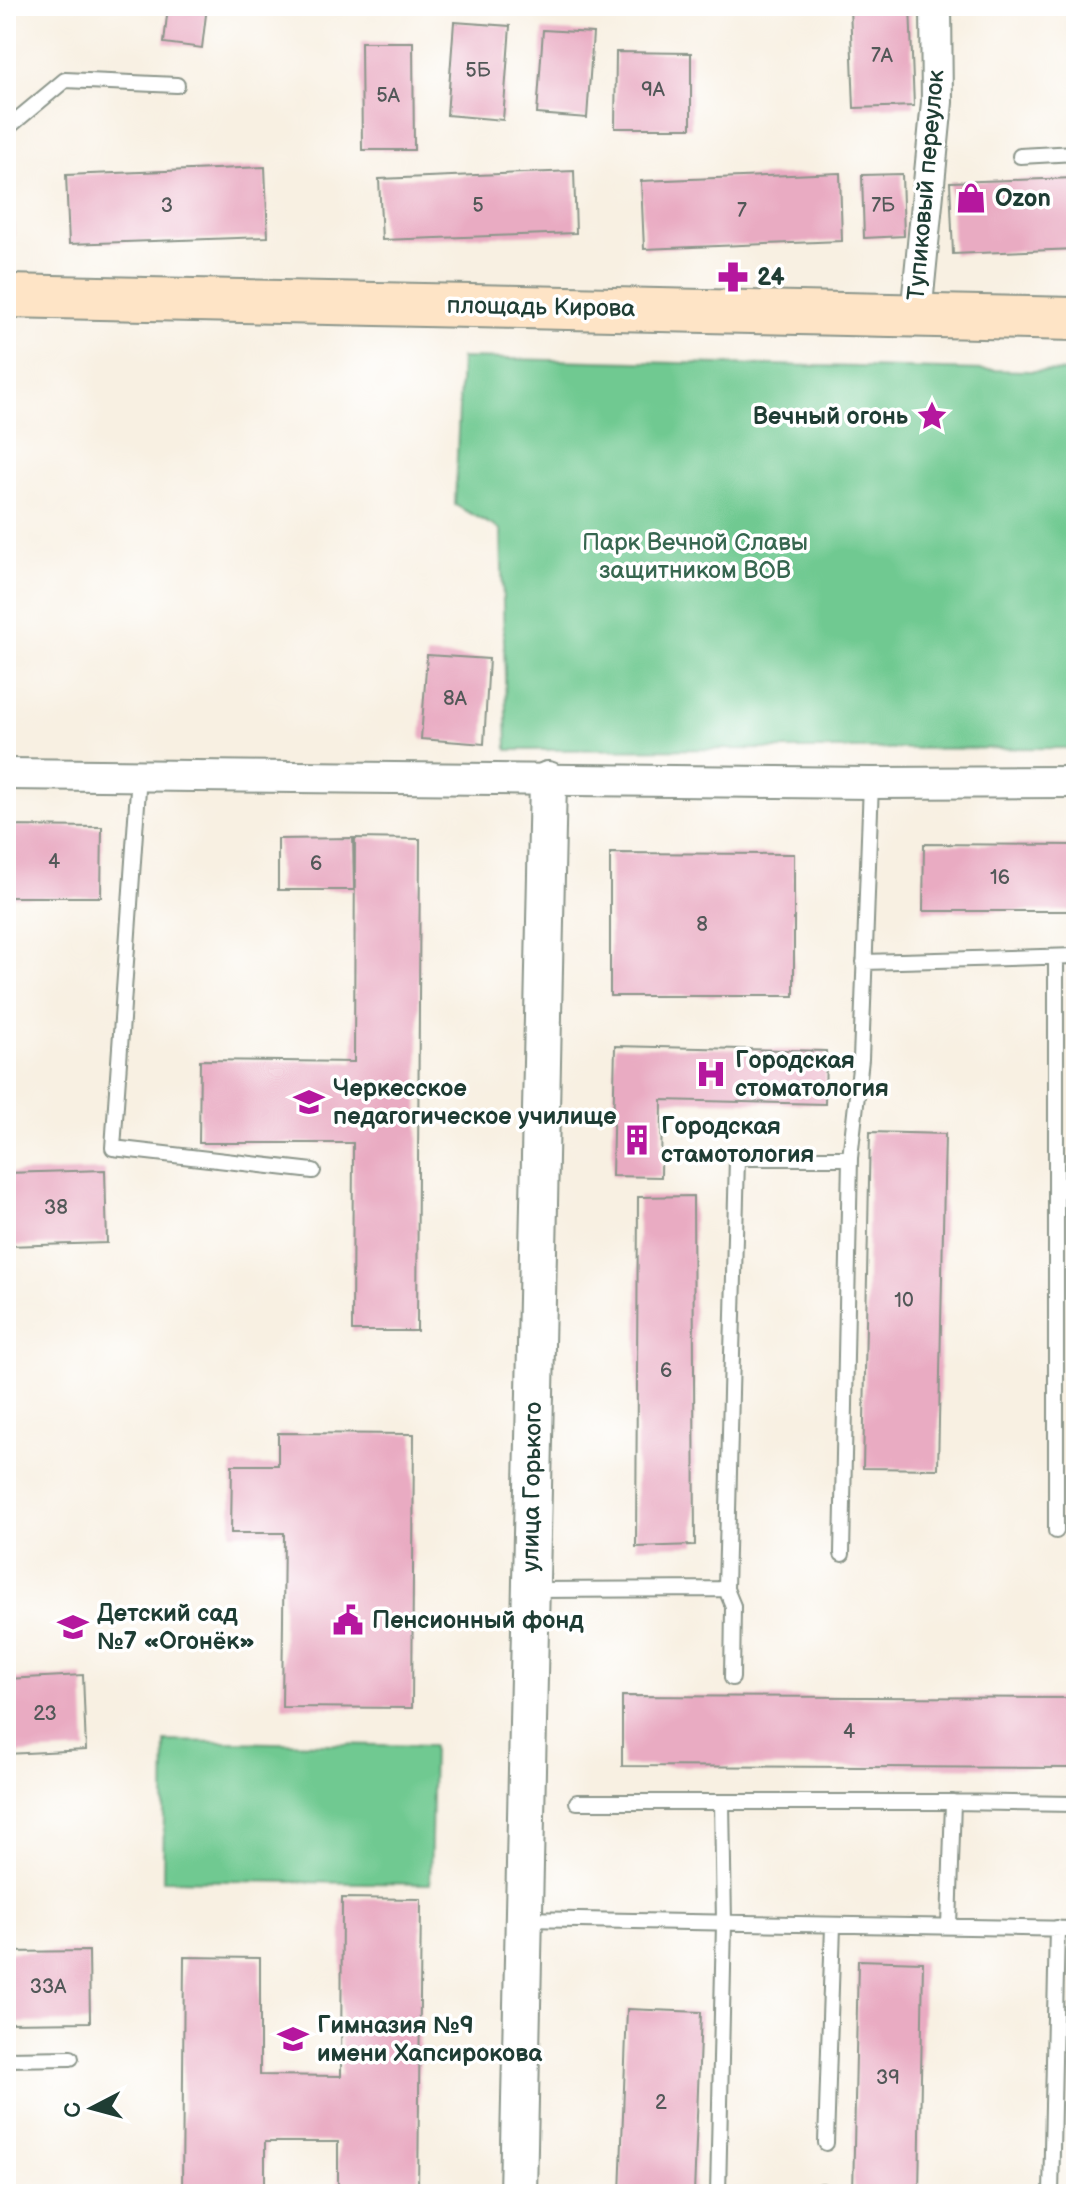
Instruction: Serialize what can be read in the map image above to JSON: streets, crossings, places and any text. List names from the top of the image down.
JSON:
{
  "streets": {
    "main road": ["площадь Кирова"],
    "street": ["Тупиковый переулок", "улица Горького"]
  },
  "crossings": [
    ["Тупиковый переулок", "площадь Кирова"]
  ],
  "parks": ["Парк Вечной Славы защитником ВОВ"],
  "places": {
    "shop": ["Ozon"],
    "pharmacy": ["24"],
    "place": ["Вечный огонь"],
    "hospital": ["Городская стоматология"],
    "school or university": ["Черкесское педагогическое училище", "Детский сад №7 «Огонёк»", "Гимназия №9 имени Хапсирокова"],
    "building": ["Городская стамотология"],
    "public building": ["Пенсионный фонд"]
  },
  "house_numbers": [
    "7А",
    "5Б",
    "9А",
    "5А",
    "3",
    "5",
    "7Б",
    "7",
    "8А",
    "4",
    "6",
    "16",
    "8",
    "38",
    "10",
    "6",
    "23",
    "4",
    "33А",
    "39",
    "2"
  ],
  "north": "left"
}
